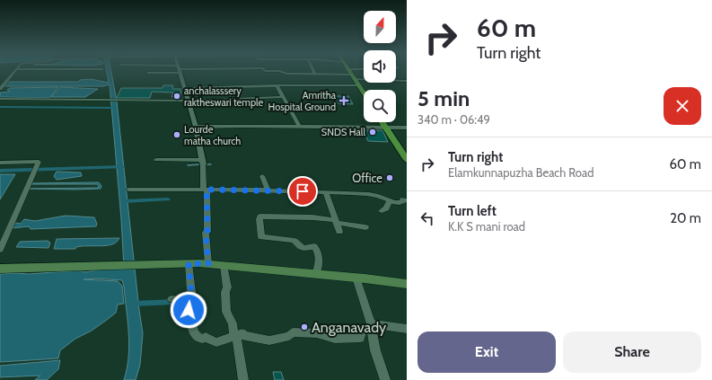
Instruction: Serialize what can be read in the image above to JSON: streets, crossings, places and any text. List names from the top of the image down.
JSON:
{
  "places": {
    "other": [
      "anchalasssery raktheswari temple",
      "SNDS Hall",
      "Lourde matha church",
      "Office",
      "Anganavady"
    ],
    "health": ["Amritha Hospital Ground"]
  },
  "north": "top",
  "page": {
    "turn": ["60 m", "Turn right"],
    "heading": ["5 min", "340 m · 06:49"],
    "list": [
      {
        "name": "Turn right",
        "note": "Elamkunnapuzha Beach Road",
        "value": "60 m"
      },
      {
        "name": "Turn left",
        "note": "K.K S mani road",
        "value": "20 m"
      }
    ],
    "buttons": ["Exit", "Share"]
  }
}
